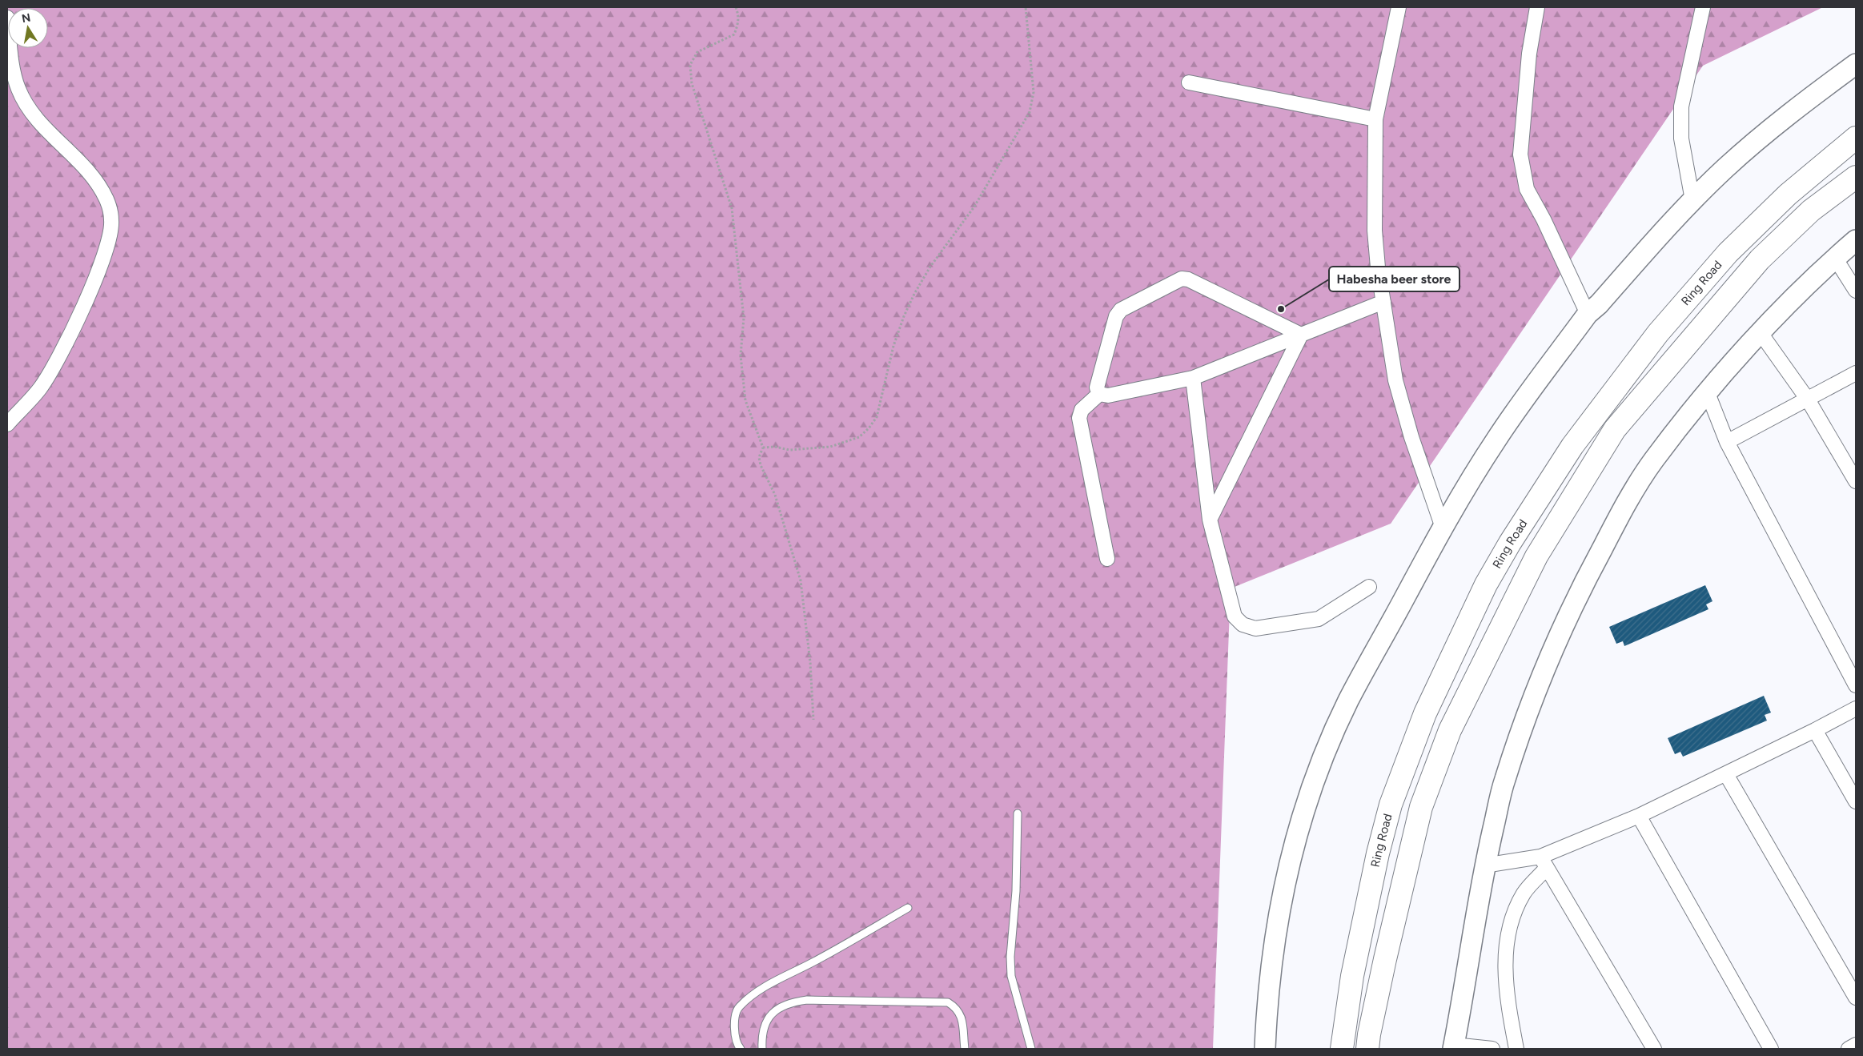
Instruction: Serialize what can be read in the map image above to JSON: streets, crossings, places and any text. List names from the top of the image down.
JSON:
{
  "streets": {
    "highway": ["Ring Road"]
  },
  "places": ["Habesha beer store"],
  "north": "top"
}
